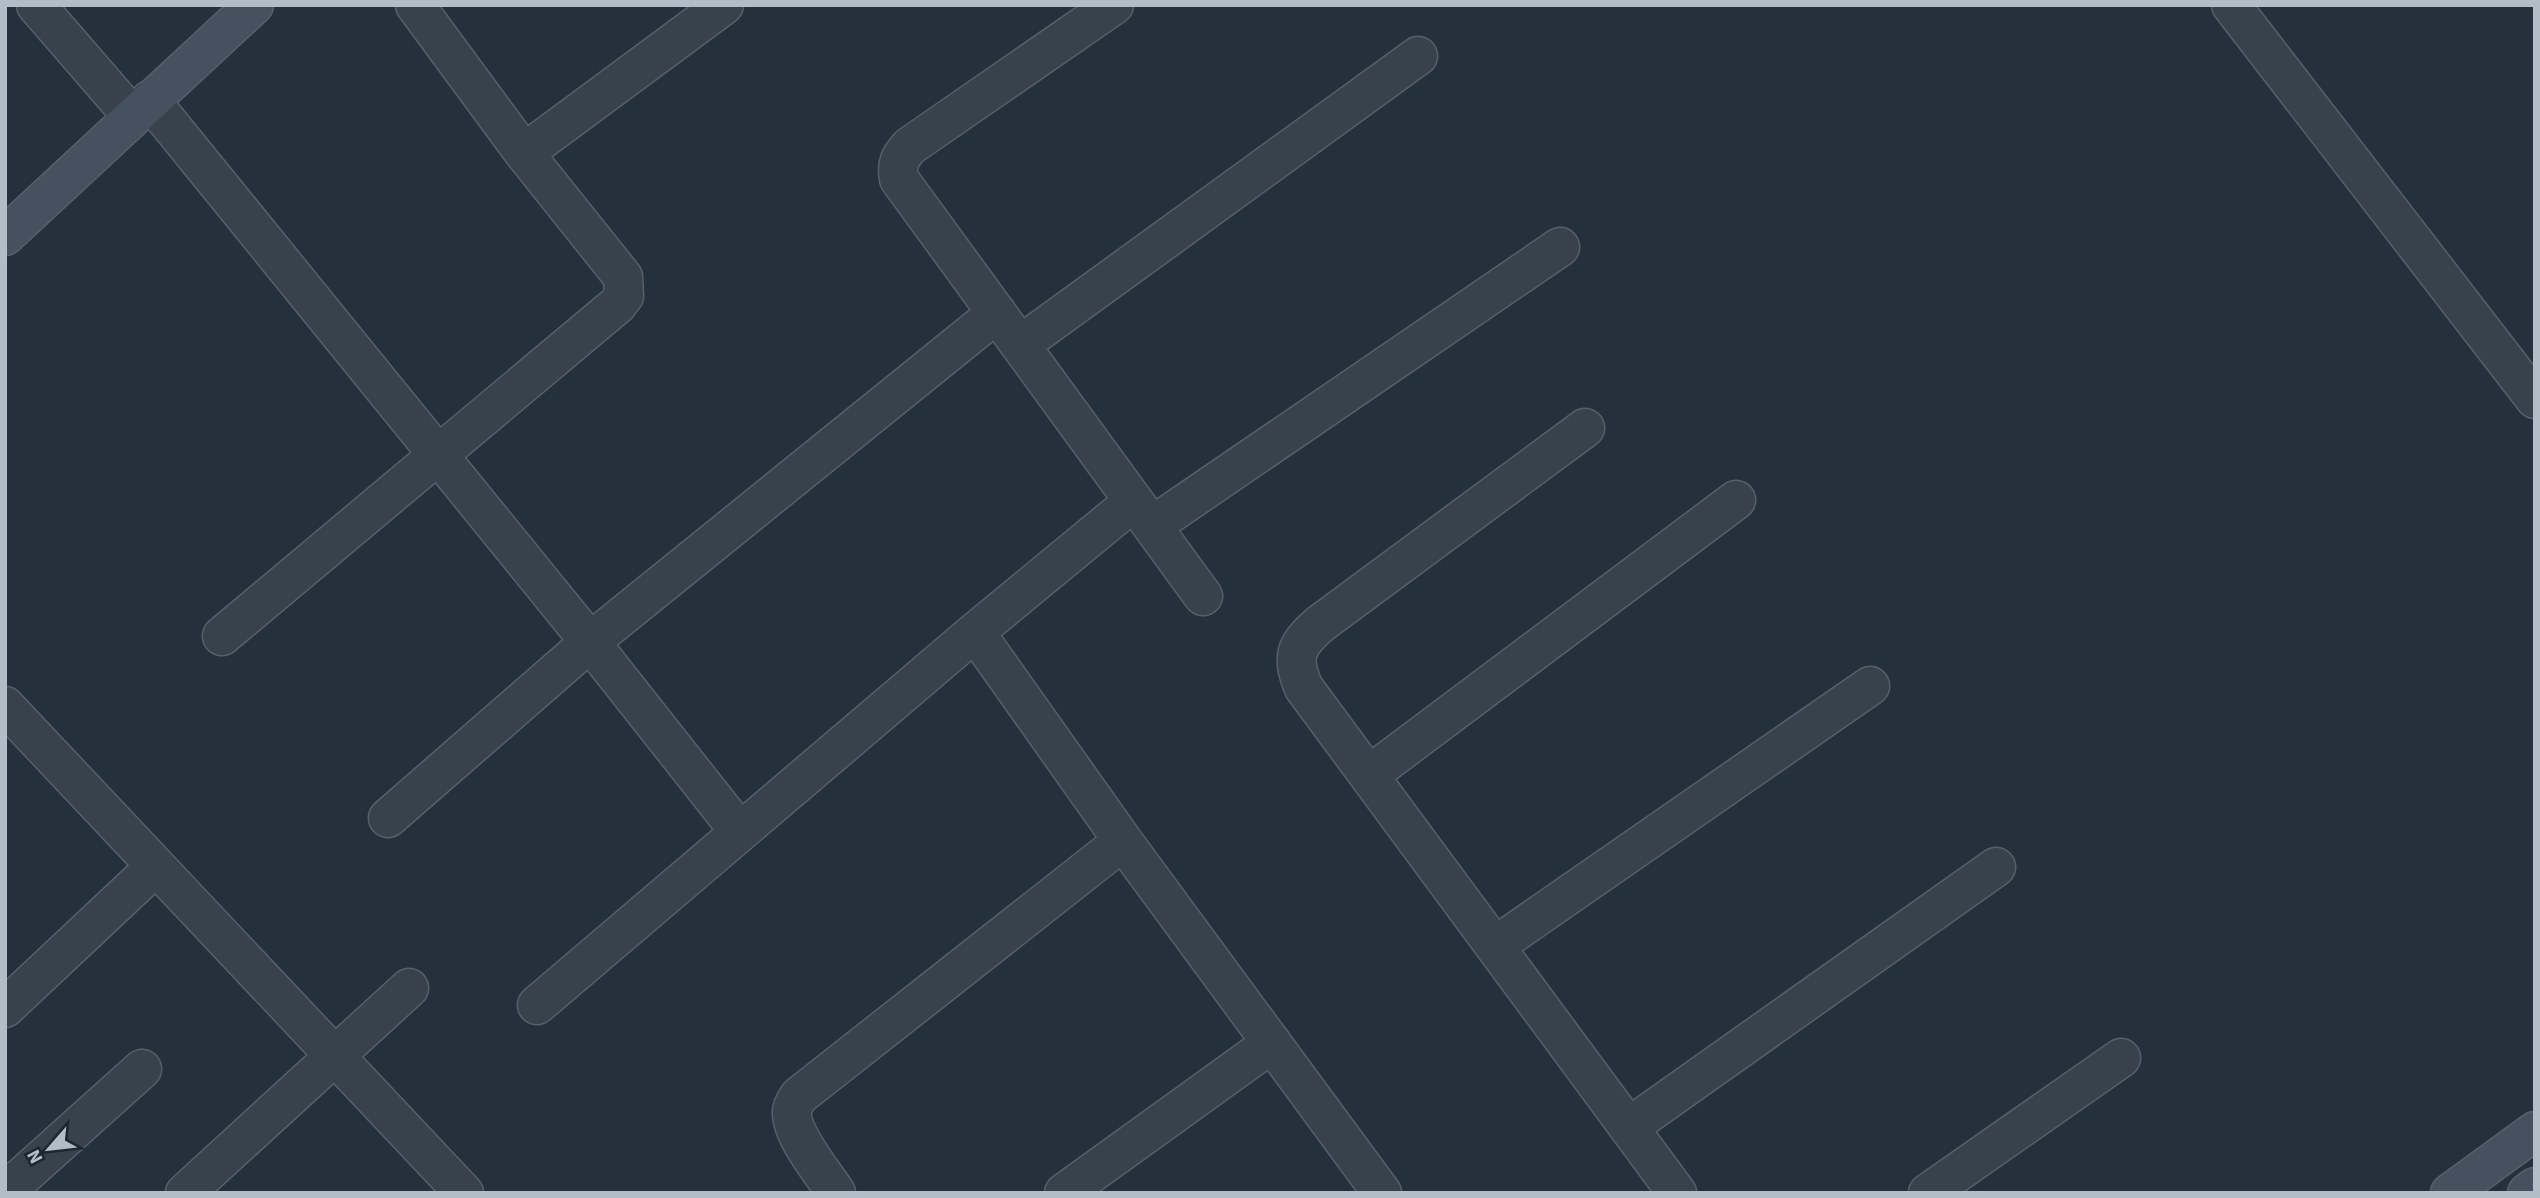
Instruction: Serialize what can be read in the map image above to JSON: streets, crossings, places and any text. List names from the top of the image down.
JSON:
{
  "north": "bottom left"
}
